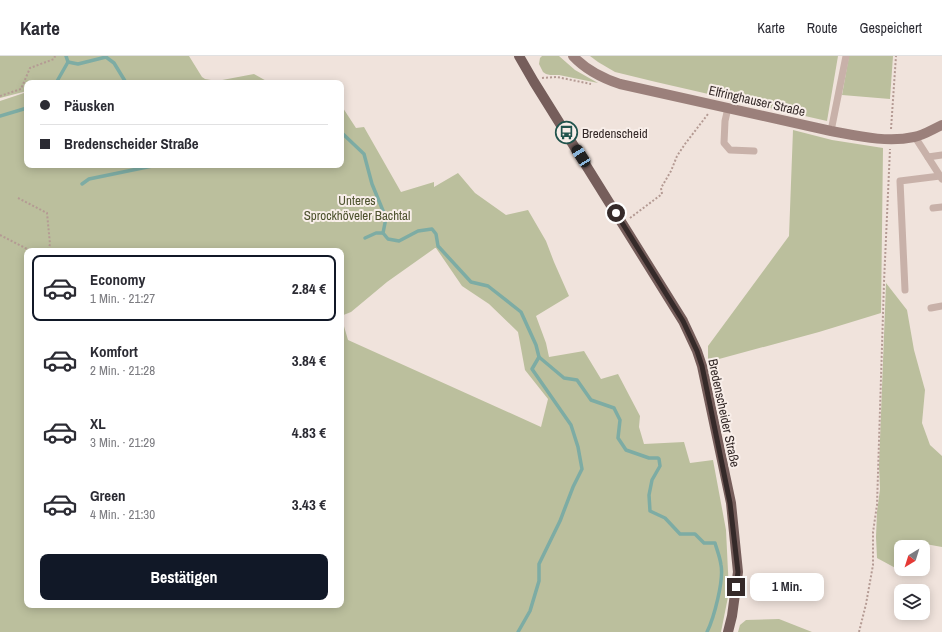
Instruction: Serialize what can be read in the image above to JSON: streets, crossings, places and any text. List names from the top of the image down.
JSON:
{
  "streets": {
    "main road": ["Elfringhauser Straße", "Bredenscheider Straße"]
  },
  "parks": ["Unteres Sprockhöveler Bachtal"],
  "places": {
    "bus stop": ["Bredenscheid"]
  },
  "north": "bottom left",
  "page": {
    "header": "Karte",
    "nav": ["Karte", "Route", "Gespeichert"],
    "banner": ["Päusken", "Bredenscheider Straße"],
    "list": [
      {
        "name": "Economy",
        "note": "1 Min. · 21:27",
        "value": "2.84 €"
      },
      {
        "name": "Komfort",
        "note": "2 Min. · 21:28",
        "value": "3.84 €"
      },
      {
        "name": "XL",
        "note": "3 Min. · 21:29",
        "value": "4.83 €"
      },
      {
        "name": "Green",
        "note": "4 Min. · 21:30",
        "value": "3.43 €"
      }
    ],
    "buttons": "Bestätigen",
    "bubble": "1 Min."
  }
}
